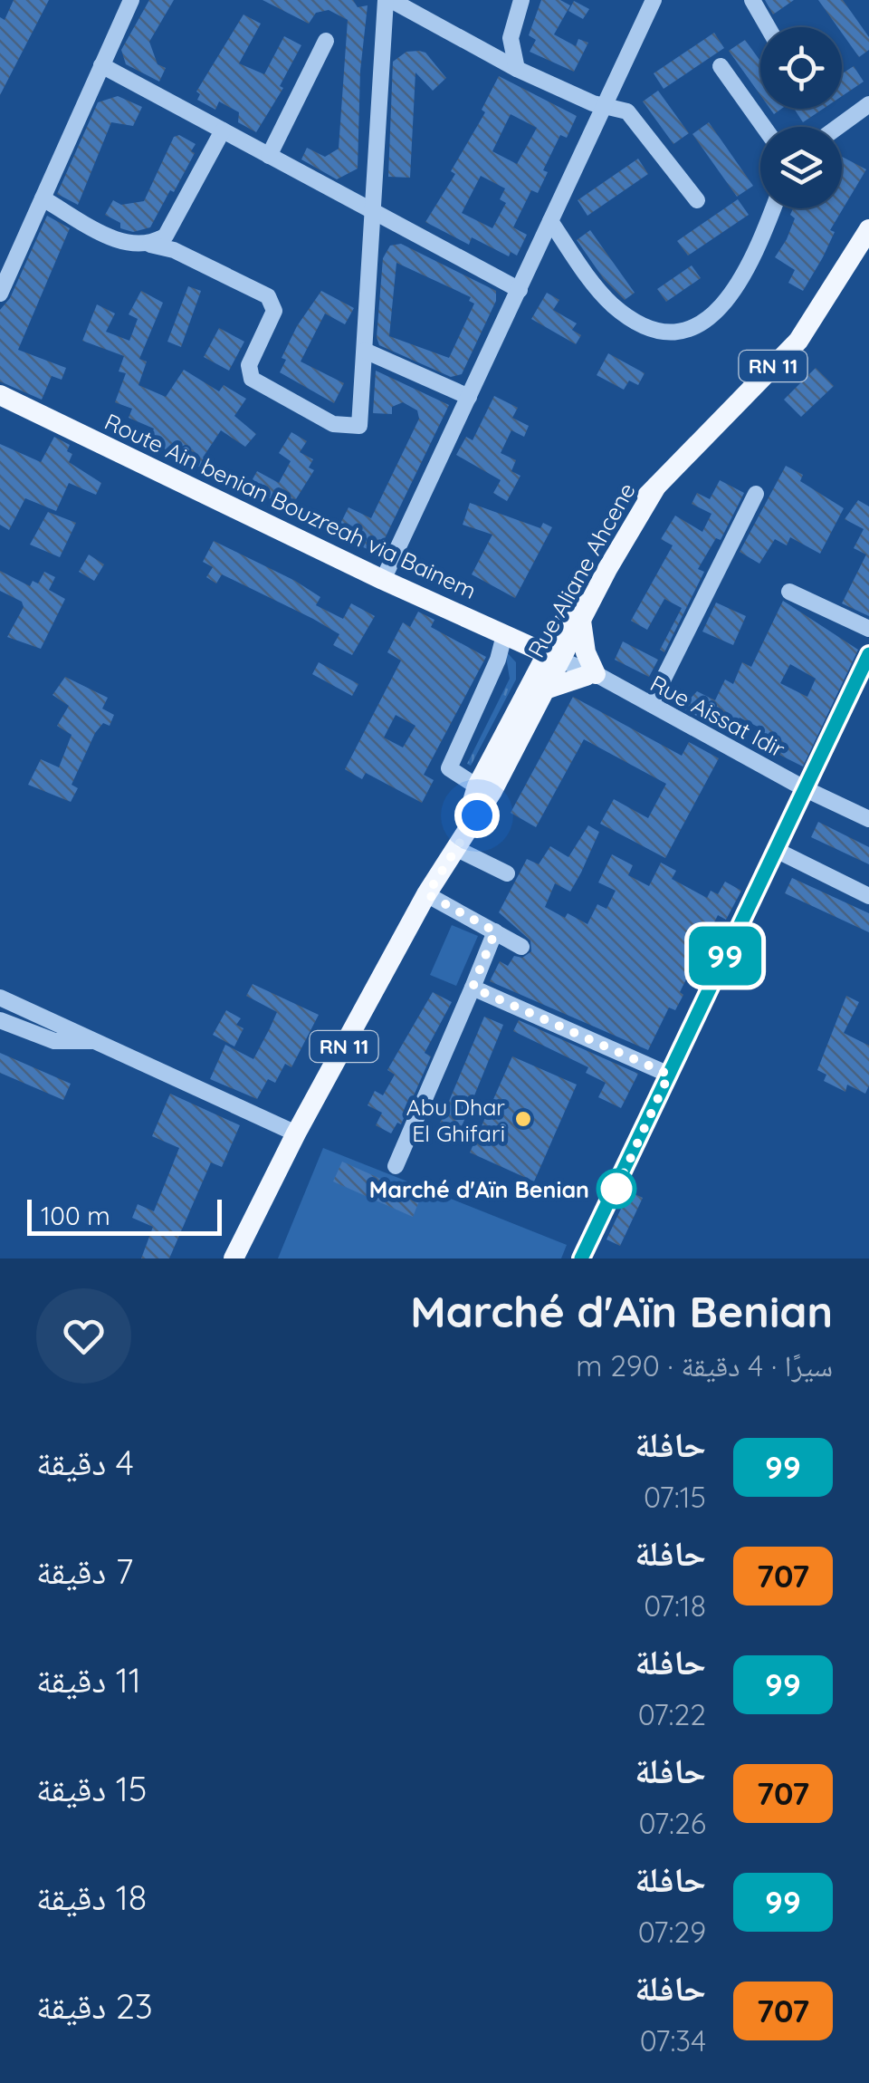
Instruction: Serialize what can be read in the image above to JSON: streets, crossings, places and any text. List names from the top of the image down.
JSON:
{
  "streets": {
    "main road": ["RN 11", "Route Ain benian Bouzreah via Bainem", "Rue Aliane Ahcene"],
    "street": ["Rue Aissat Idir"]
  },
  "crossings": [
    ["Route Ain benian Bouzreah via Bainem", "Rue Aliane Ahcene"],
    ["Route Ain benian Bouzreah via Bainem", "Rue Aissat Idir"],
    ["Rue Aliane Ahcene", "Rue Aissat Idir"]
  ],
  "places": ["Abu Dhar El Ghifari", "Marché d'Aïn Benian"],
  "lines": ["bus line 99"],
  "scale_bar": "100 m",
  "page": {
    "on_map": "99",
    "scale": "100 m",
    "heading": ["Marché d'Aïn Benian", "سيرًا · 4 دقيقة · 290 m"],
    "list": [
      {
        "mark": "99",
        "name": "حافلة",
        "note": "07:15",
        "value": "4 دقيقة"
      },
      {
        "mark": "707",
        "name": "حافلة",
        "note": "07:18",
        "value": "7 دقيقة"
      },
      {
        "mark": "99",
        "name": "حافلة",
        "note": "07:22",
        "value": "11 دقيقة"
      },
      {
        "mark": "707",
        "name": "حافلة",
        "note": "07:26",
        "value": "15 دقيقة"
      },
      {
        "mark": "99",
        "name": "حافلة",
        "note": "07:29",
        "value": "18 دقيقة"
      },
      {
        "mark": "707",
        "name": "حافلة",
        "note": "07:34",
        "value": "23 دقيقة"
      }
    ]
  }
}
